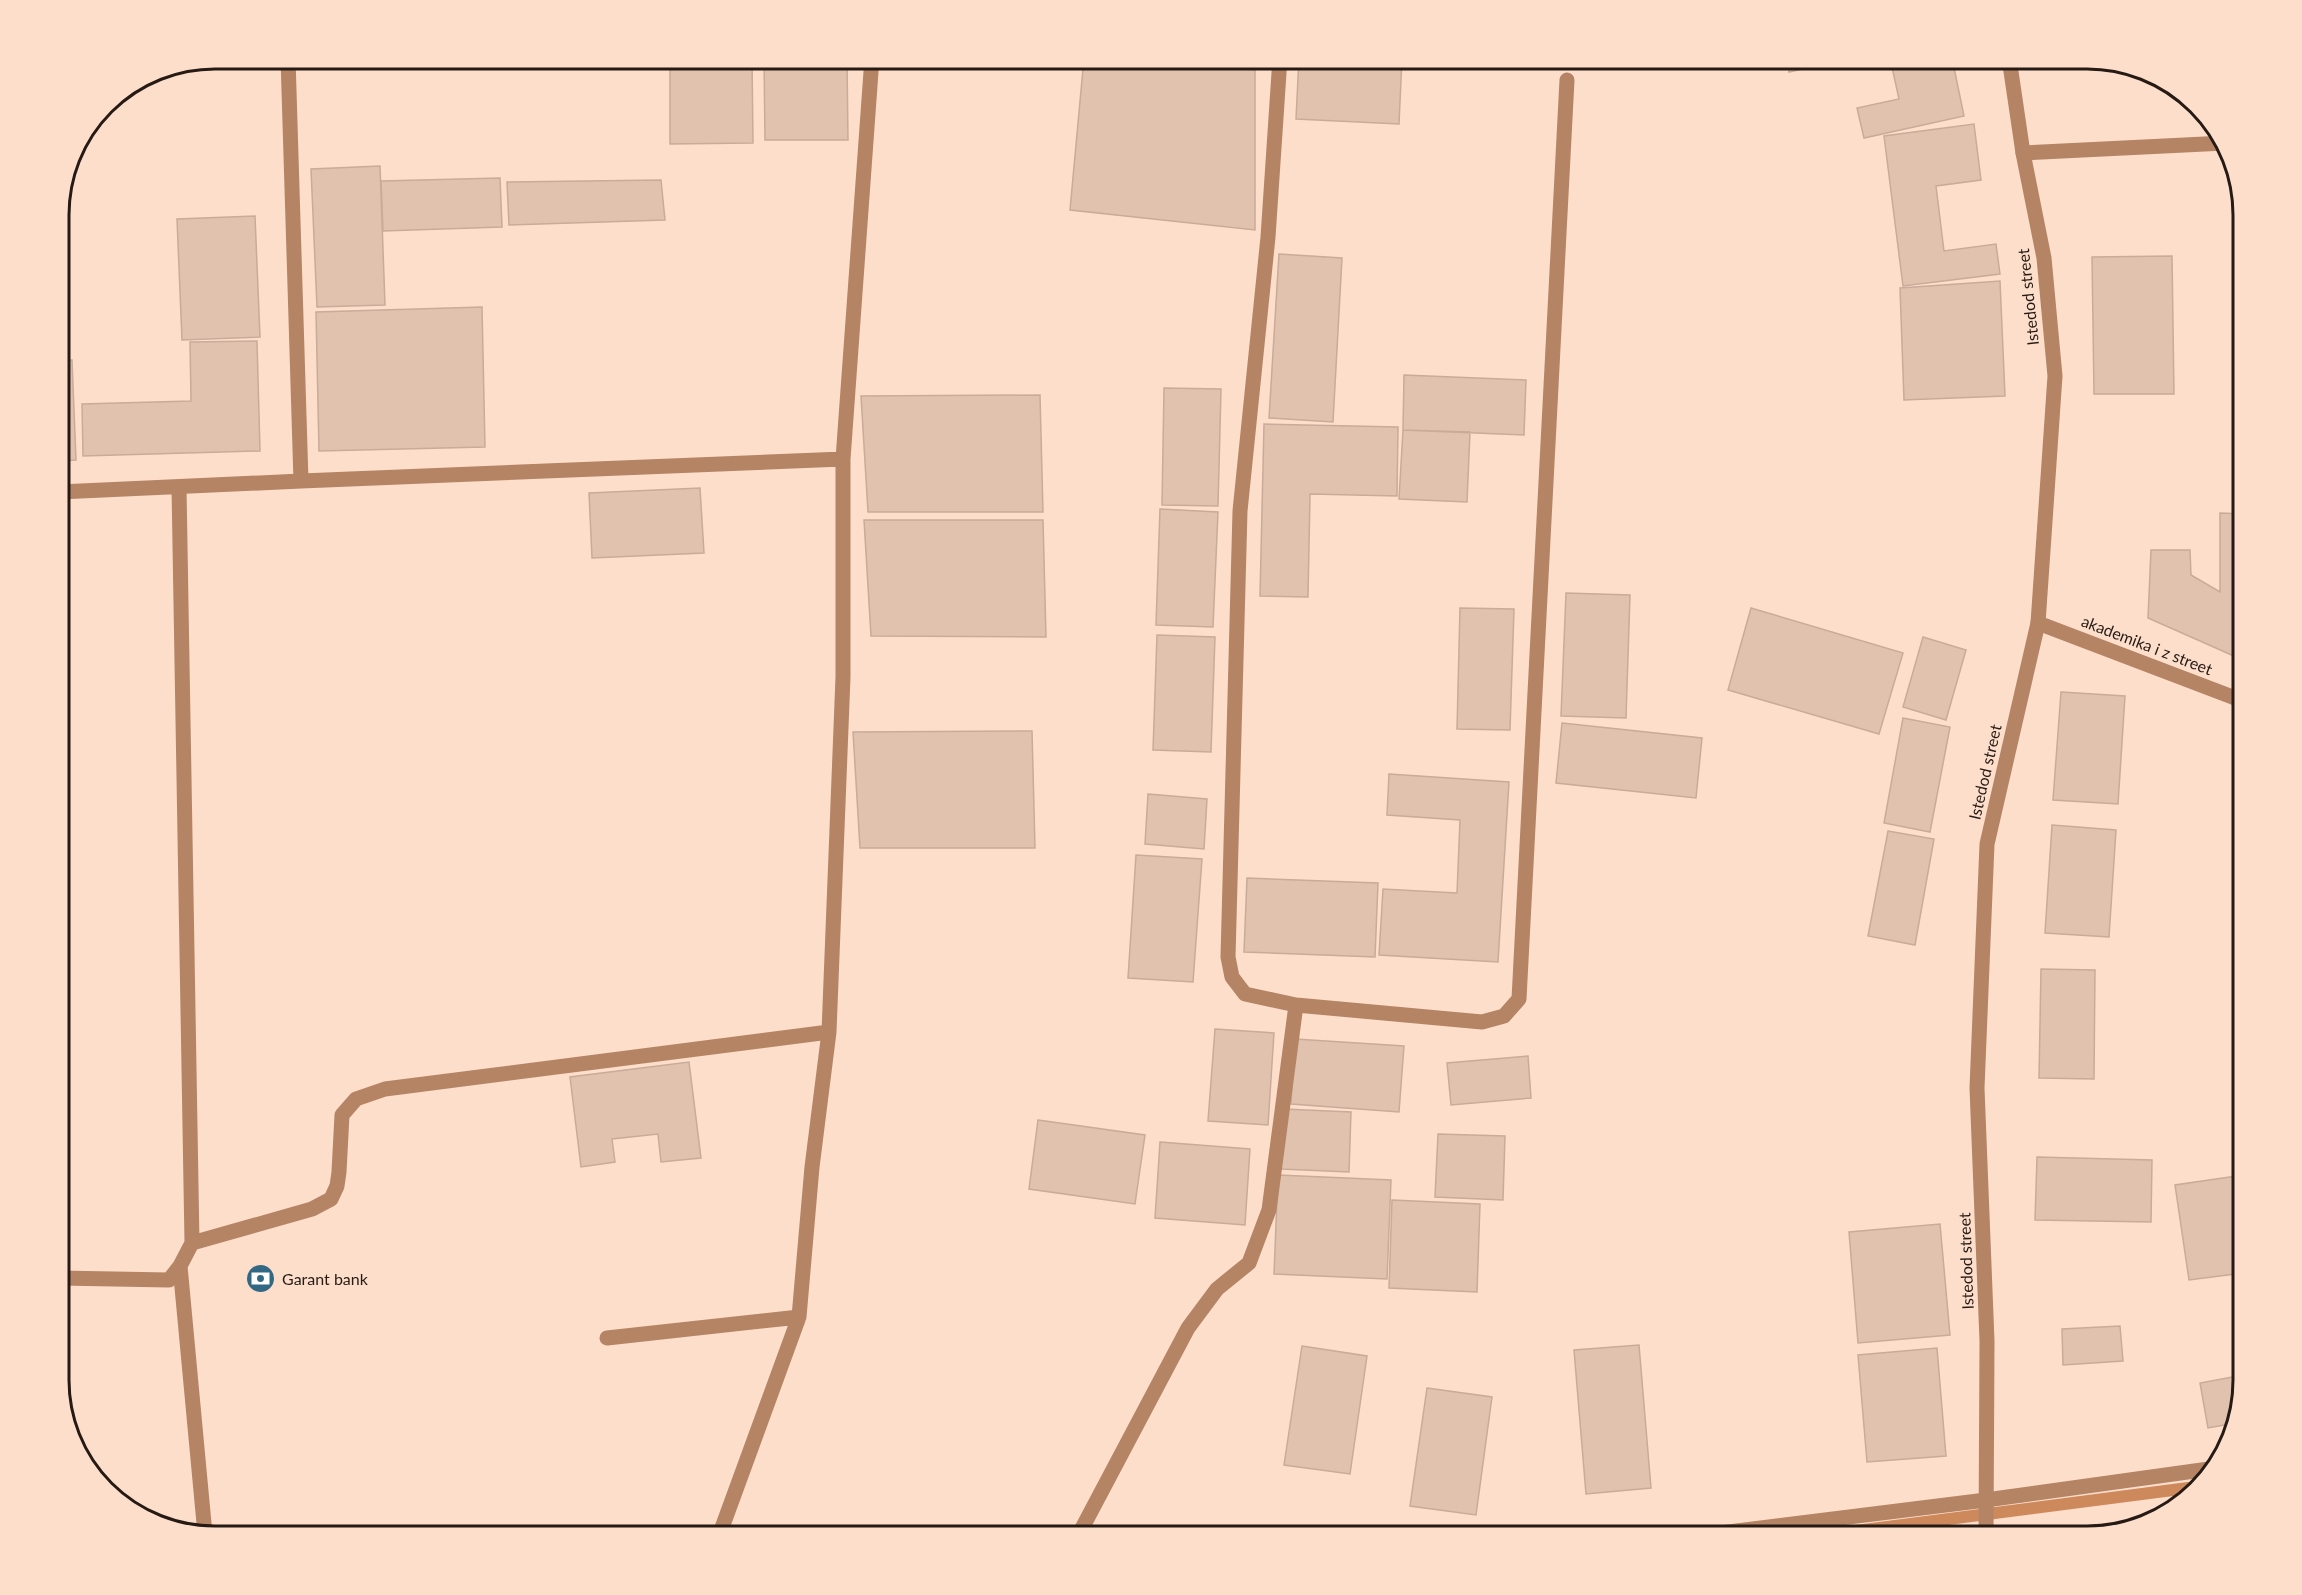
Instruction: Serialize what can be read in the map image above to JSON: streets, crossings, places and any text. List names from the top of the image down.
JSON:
{
  "streets": {
    "street": ["Istedod street", "akademika i z street"]
  },
  "crossings": [
    ["Istedod street", "akademika i z street"]
  ],
  "places": {
    "bank": ["Garant bank"]
  }
}
